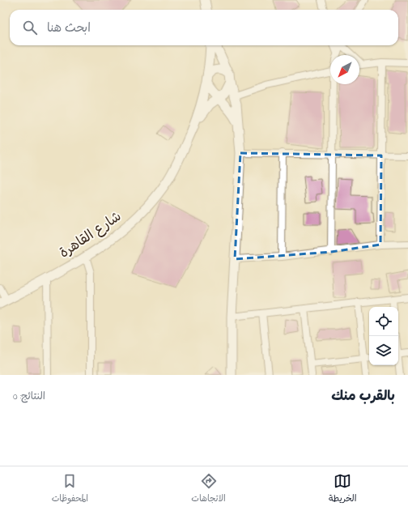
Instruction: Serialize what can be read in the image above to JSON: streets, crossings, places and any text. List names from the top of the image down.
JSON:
{
  "streets": {
    "main road": ["شارع القاهرة"]
  },
  "north": "bottom left",
  "page": {
    "search": "ابحث هنا",
    "heading": ["بالقرب منك", "النتائج: 0"],
    "nav": ["الخريطة", "الاتجاهات", "المحفوظات"]
  }
}
